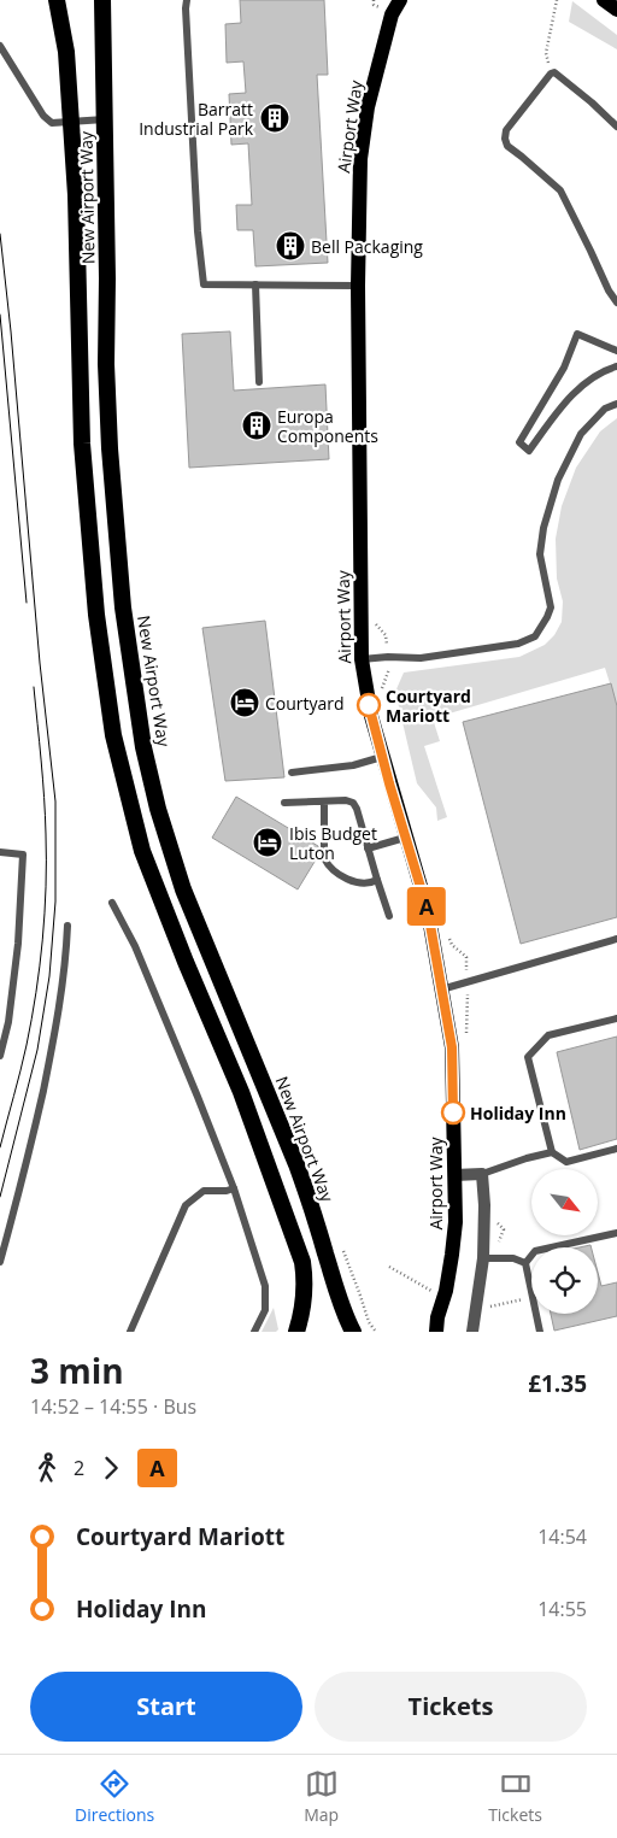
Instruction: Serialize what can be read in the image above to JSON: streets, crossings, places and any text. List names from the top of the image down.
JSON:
{
  "streets": {
    "highway": ["New Airport Way"],
    "main road": ["Airport Way"]
  },
  "places": {
    "building": ["Barratt Industrial Park", "Bell Packaging", "Europa Components"],
    "hotel": ["Courtyard", "Ibis Budget Luton"],
    "other": ["Courtyard Mariott", "Holiday Inn"]
  },
  "lines": ["bus line A"],
  "north": "bottom right",
  "page": {
    "on_map": "A",
    "heading": ["3 min", "14:52 – 14:55 · Bus", "£1.35"],
    "legs": ["2", "A"],
    "list": [
      {
        "name": "Courtyard Mariott",
        "value": "14:54"
      },
      {
        "name": "Holiday Inn",
        "value": "14:55"
      }
    ],
    "buttons": ["Start", "Tickets"],
    "tabs": ["Directions", "Map", "Tickets"]
  }
}
